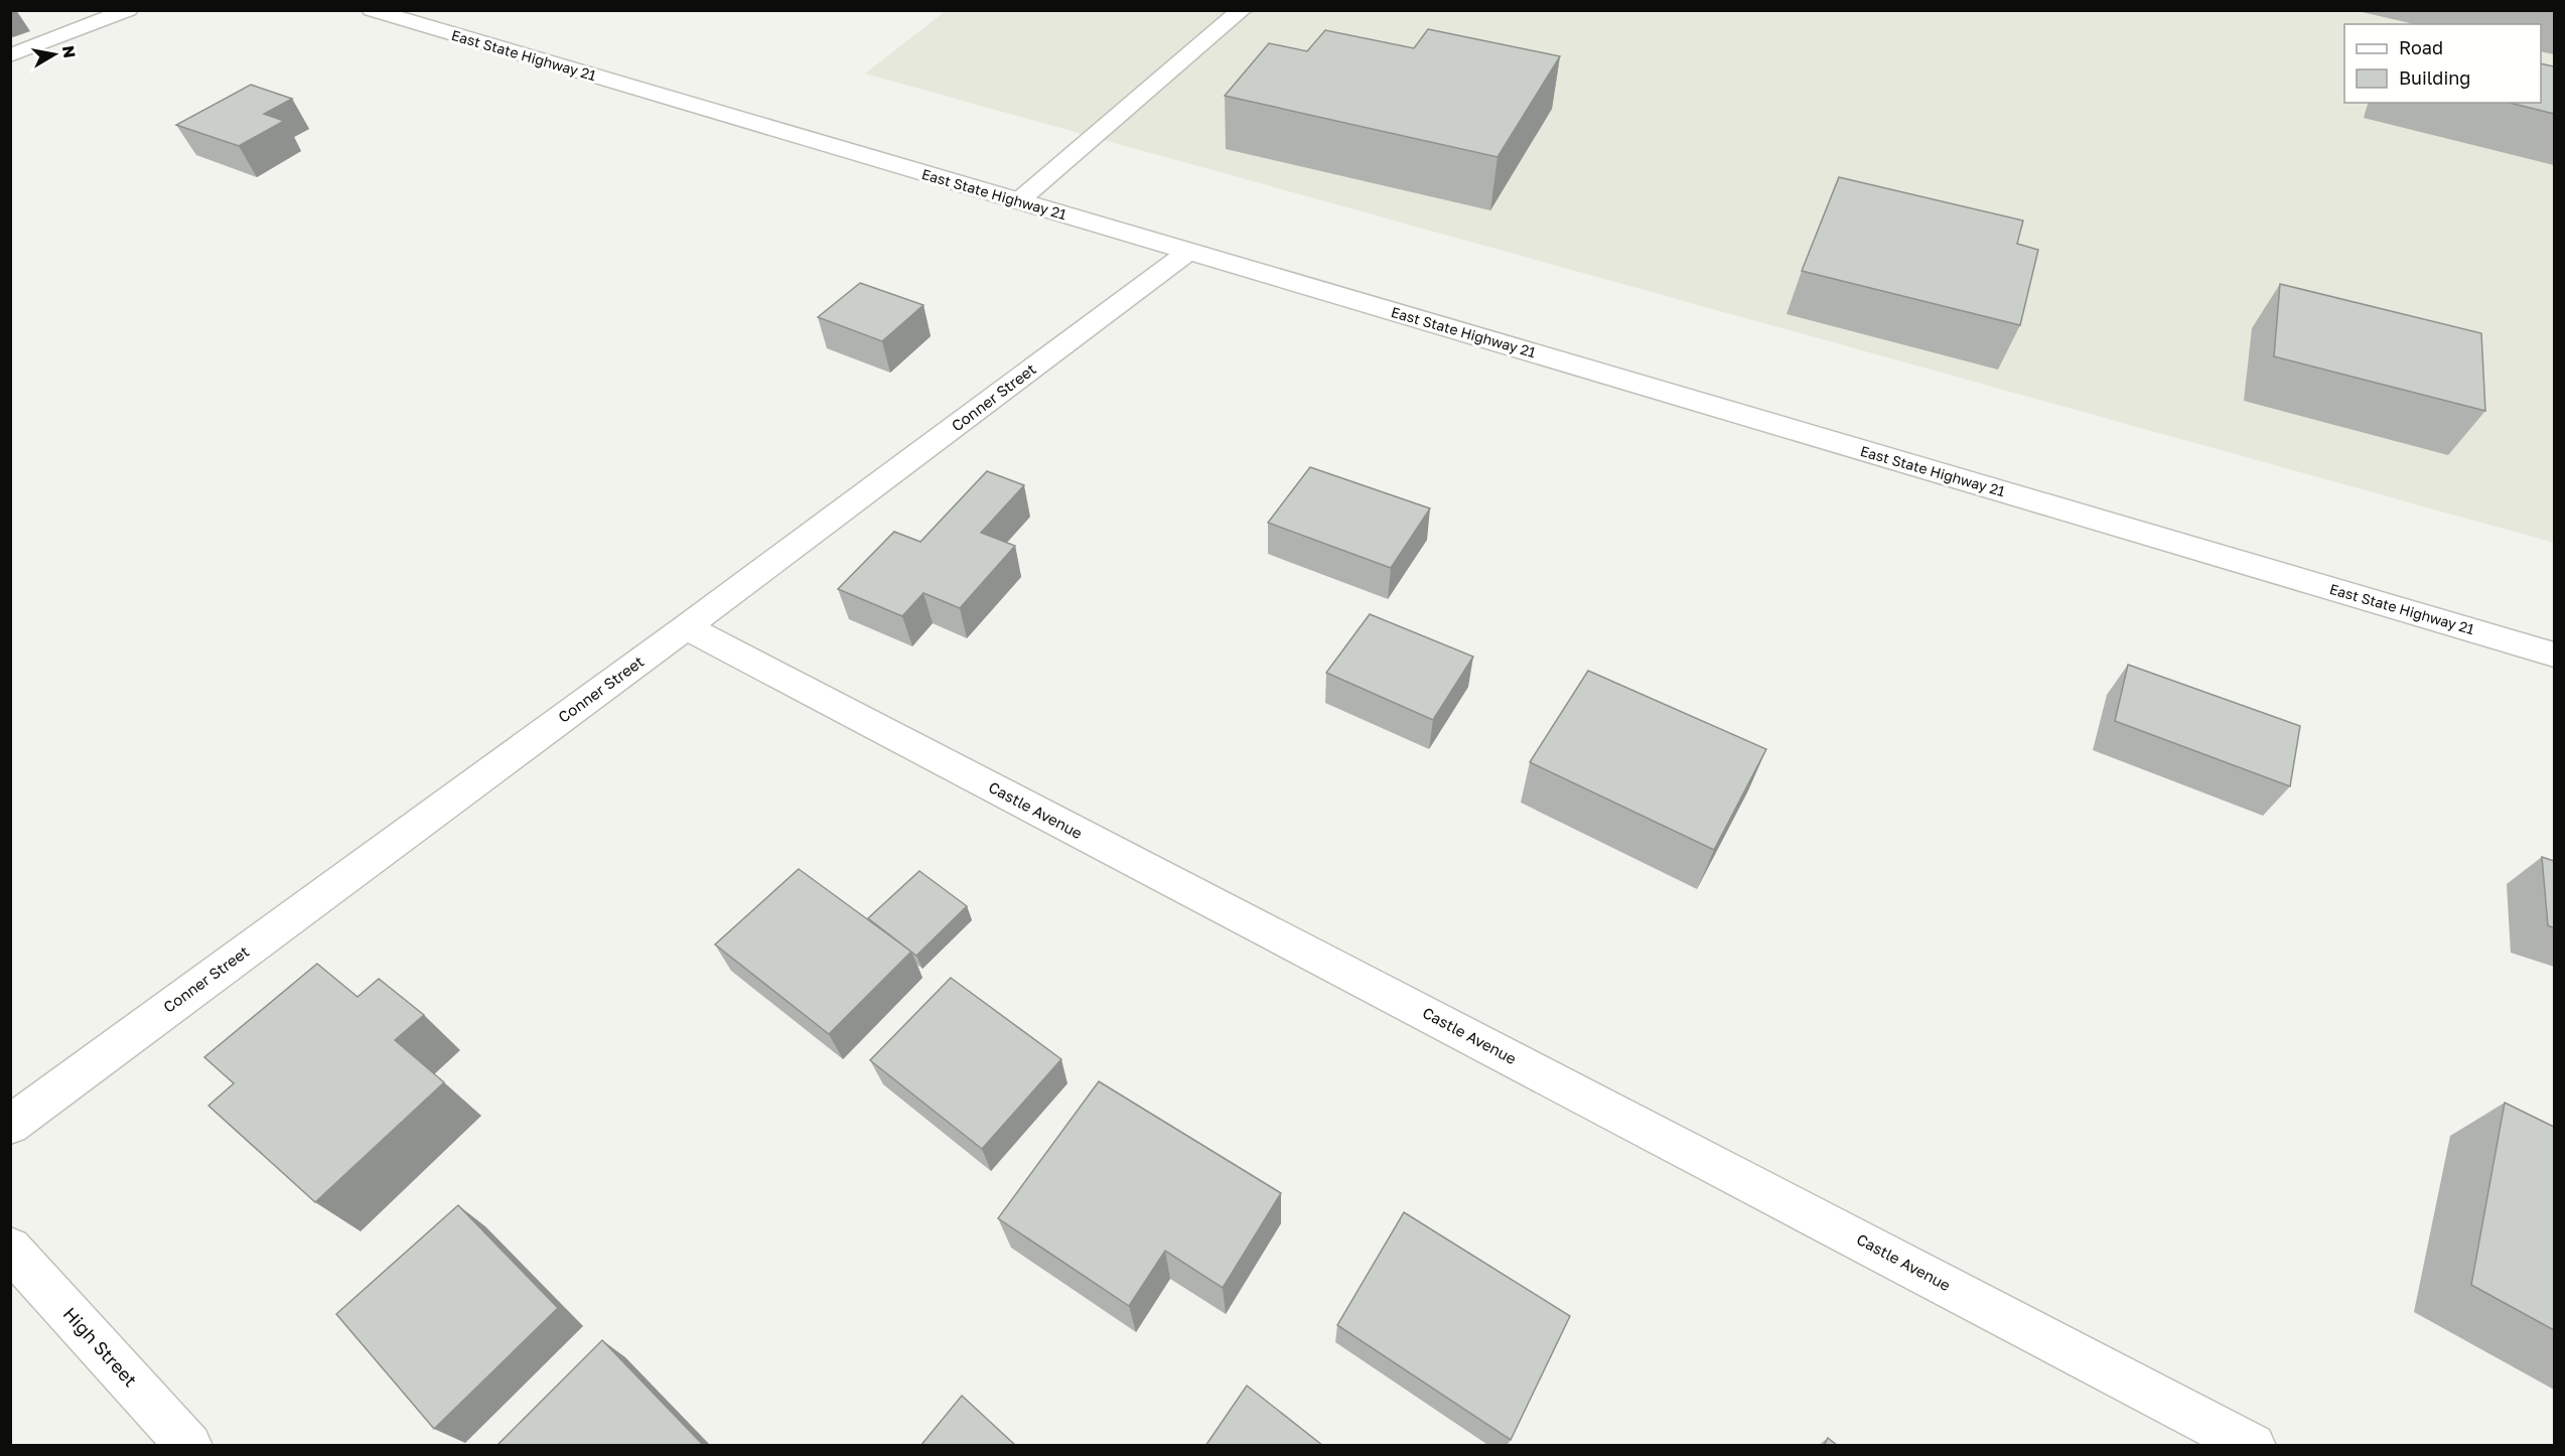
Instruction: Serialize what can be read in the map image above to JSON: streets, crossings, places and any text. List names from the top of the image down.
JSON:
{
  "streets": {
    "main road": [
      "East State Highway 21",
      "Conner Street",
      "Castle Avenue",
      "High Street"
    ]
  },
  "crossings": [
    ["East State Highway 21", "Conner Street"],
    ["Conner Street", "Castle Avenue"]
  ],
  "legend": ["Road", "Building"],
  "north": "right"
}
